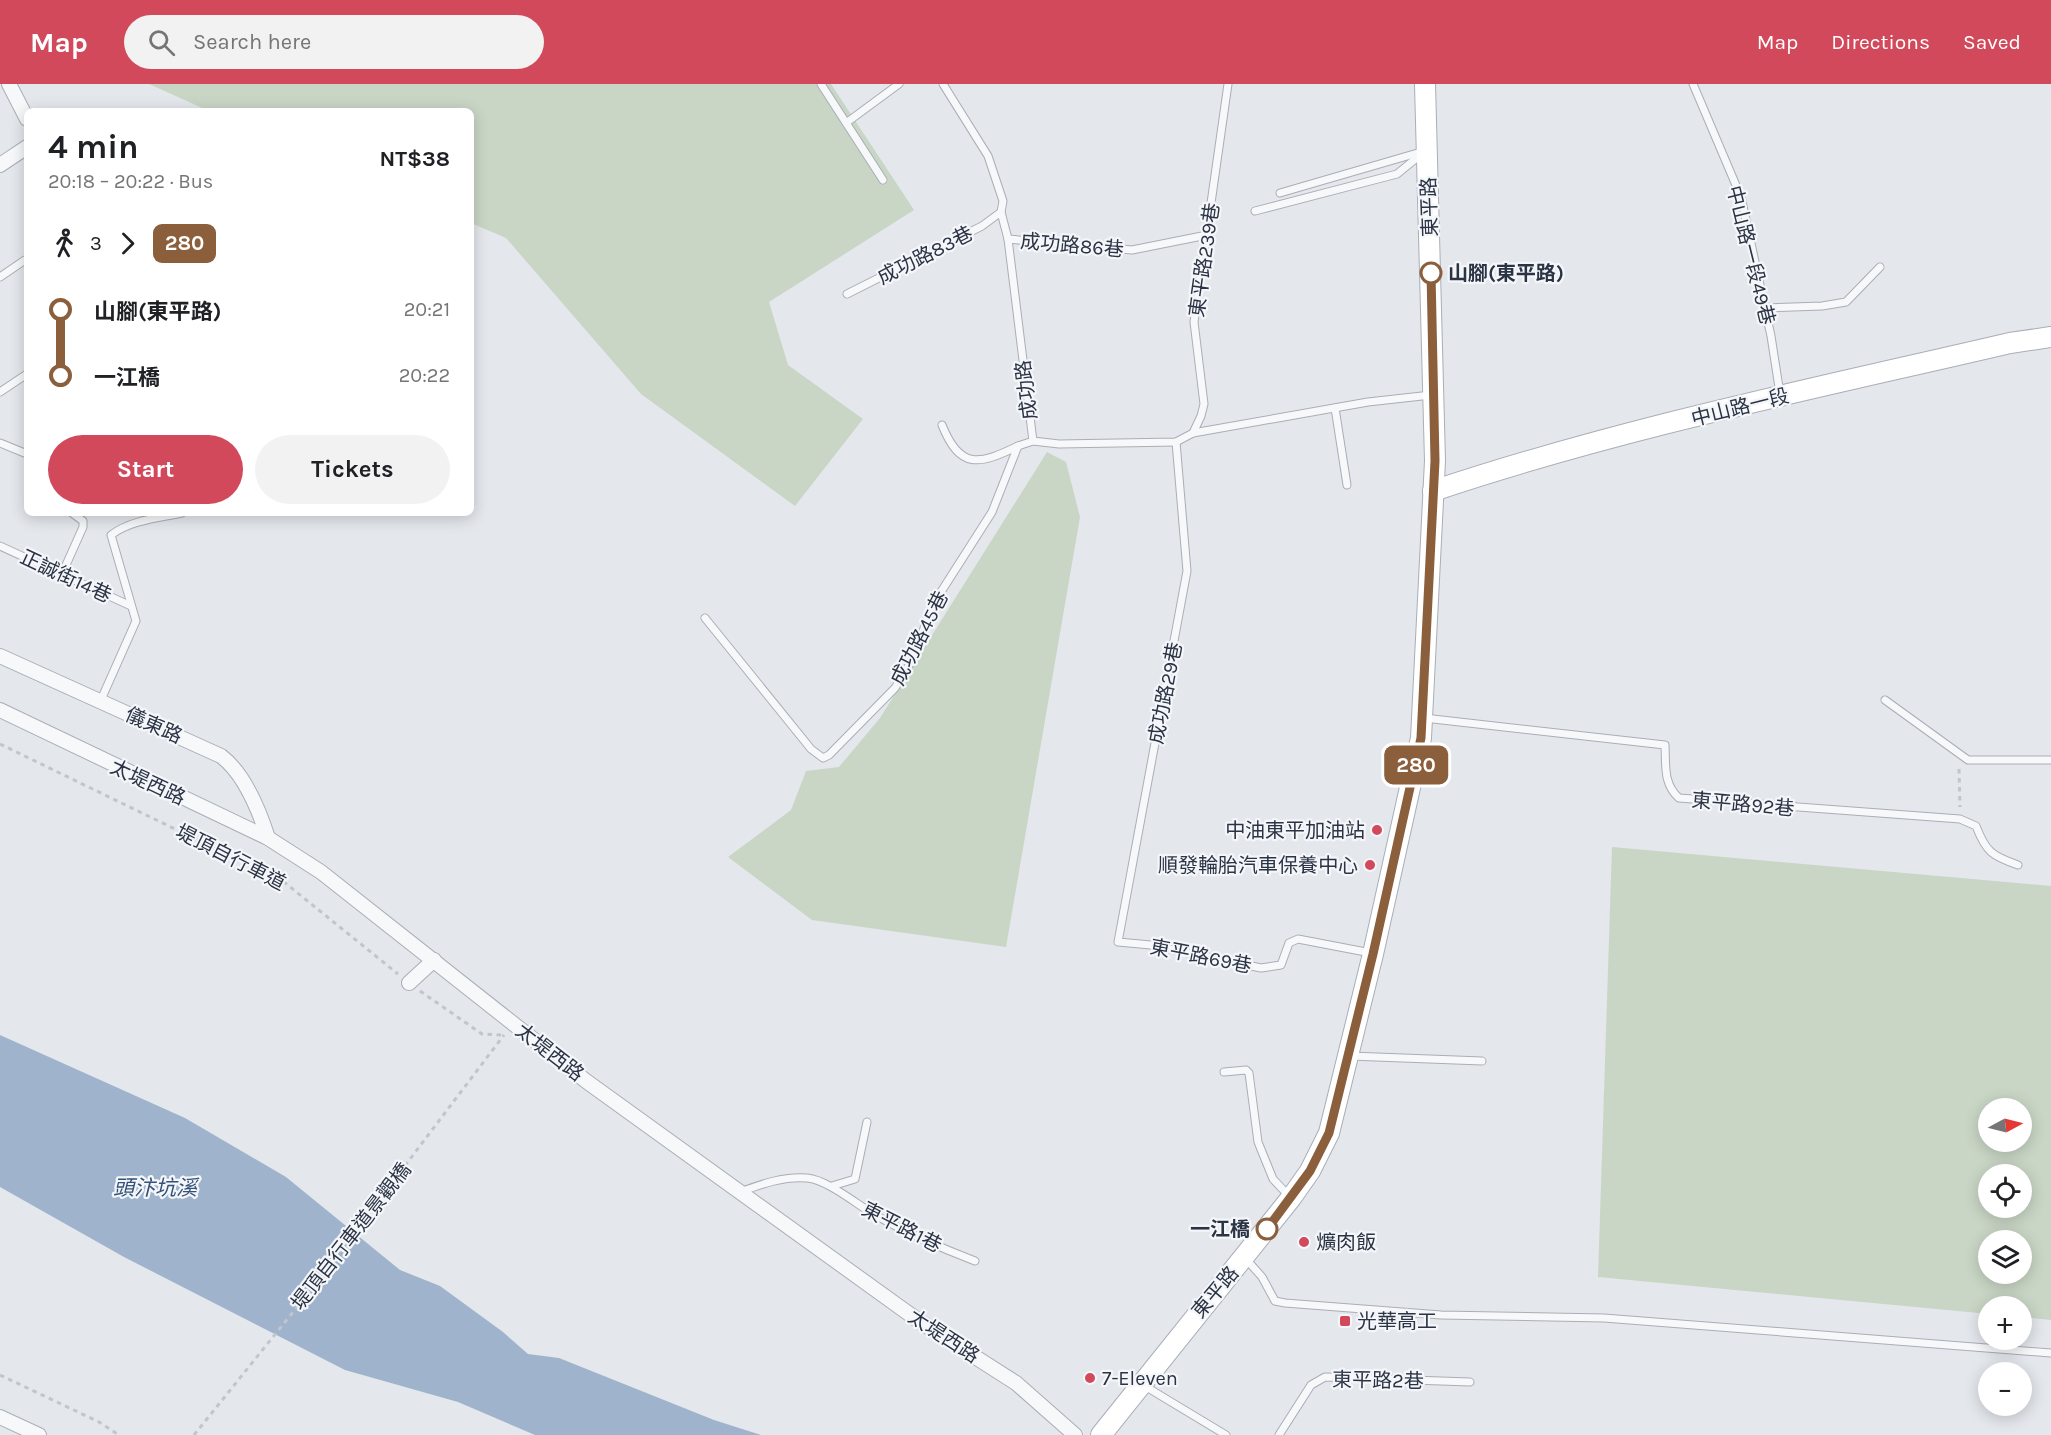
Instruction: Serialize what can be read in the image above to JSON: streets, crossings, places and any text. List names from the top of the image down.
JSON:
{
  "streets": {
    "main road": ["東平路", "中山路一段"],
    "street": ["儀東路", "太堤西路"],
    "lane": [
      "成功路86巷",
      "成功路83巷",
      "中山路一段49巷",
      "東平路239巷",
      "成功路",
      "正誠街14巷",
      "成功路45巷",
      "成功路29巷",
      "東平路92巷",
      "東平路69巷",
      "東平路1巷",
      "東平路2巷"
    ],
    "path": ["堤頂自行車道", "堤頂自行車道景觀橋"]
  },
  "crossings": [
    ["東平路", "成功路"],
    ["東平路", "中山路一段"],
    ["東平路", "東平路92巷"],
    ["東平路", "東平路69巷"],
    ["成功路86巷", "東平路239巷"],
    ["成功路86巷", "成功路"],
    ["成功路83巷", "成功路"],
    ["中山路一段49巷", "中山路一段"],
    ["東平路239巷", "成功路"],
    ["成功路", "成功路29巷"],
    ["成功路29巷", "東平路69巷"],
    ["儀東路", "太堤西路"],
    ["太堤西路", "東平路1巷"],
    ["堤頂自行車道", "堤頂自行車道景觀橋"]
  ],
  "water": ["頭汴坑溪"],
  "places": {
    "other": [
      "山腳(東平路)",
      "中油東平加油站",
      "順發輪胎汽車保養中心",
      "一江橋",
      "爌肉飯",
      "7-Eleven"
    ],
    "transit": ["光華高工"]
  },
  "lines": ["bus line 280"],
  "north": "right",
  "page": {
    "header": "Map",
    "search": "Search here",
    "nav": ["Map", "Directions", "Saved"],
    "on_map": "280",
    "heading": ["4 min", "20:18 – 20:22 · Bus", "NT$38"],
    "legs": ["3", "280"],
    "list": [
      {
        "name": "山腳(東平路)",
        "value": "20:21"
      },
      {
        "name": "一江橋",
        "value": "20:22"
      }
    ],
    "buttons": ["Start", "Tickets"],
    "map_buttons": ["+", "−"]
  }
}
